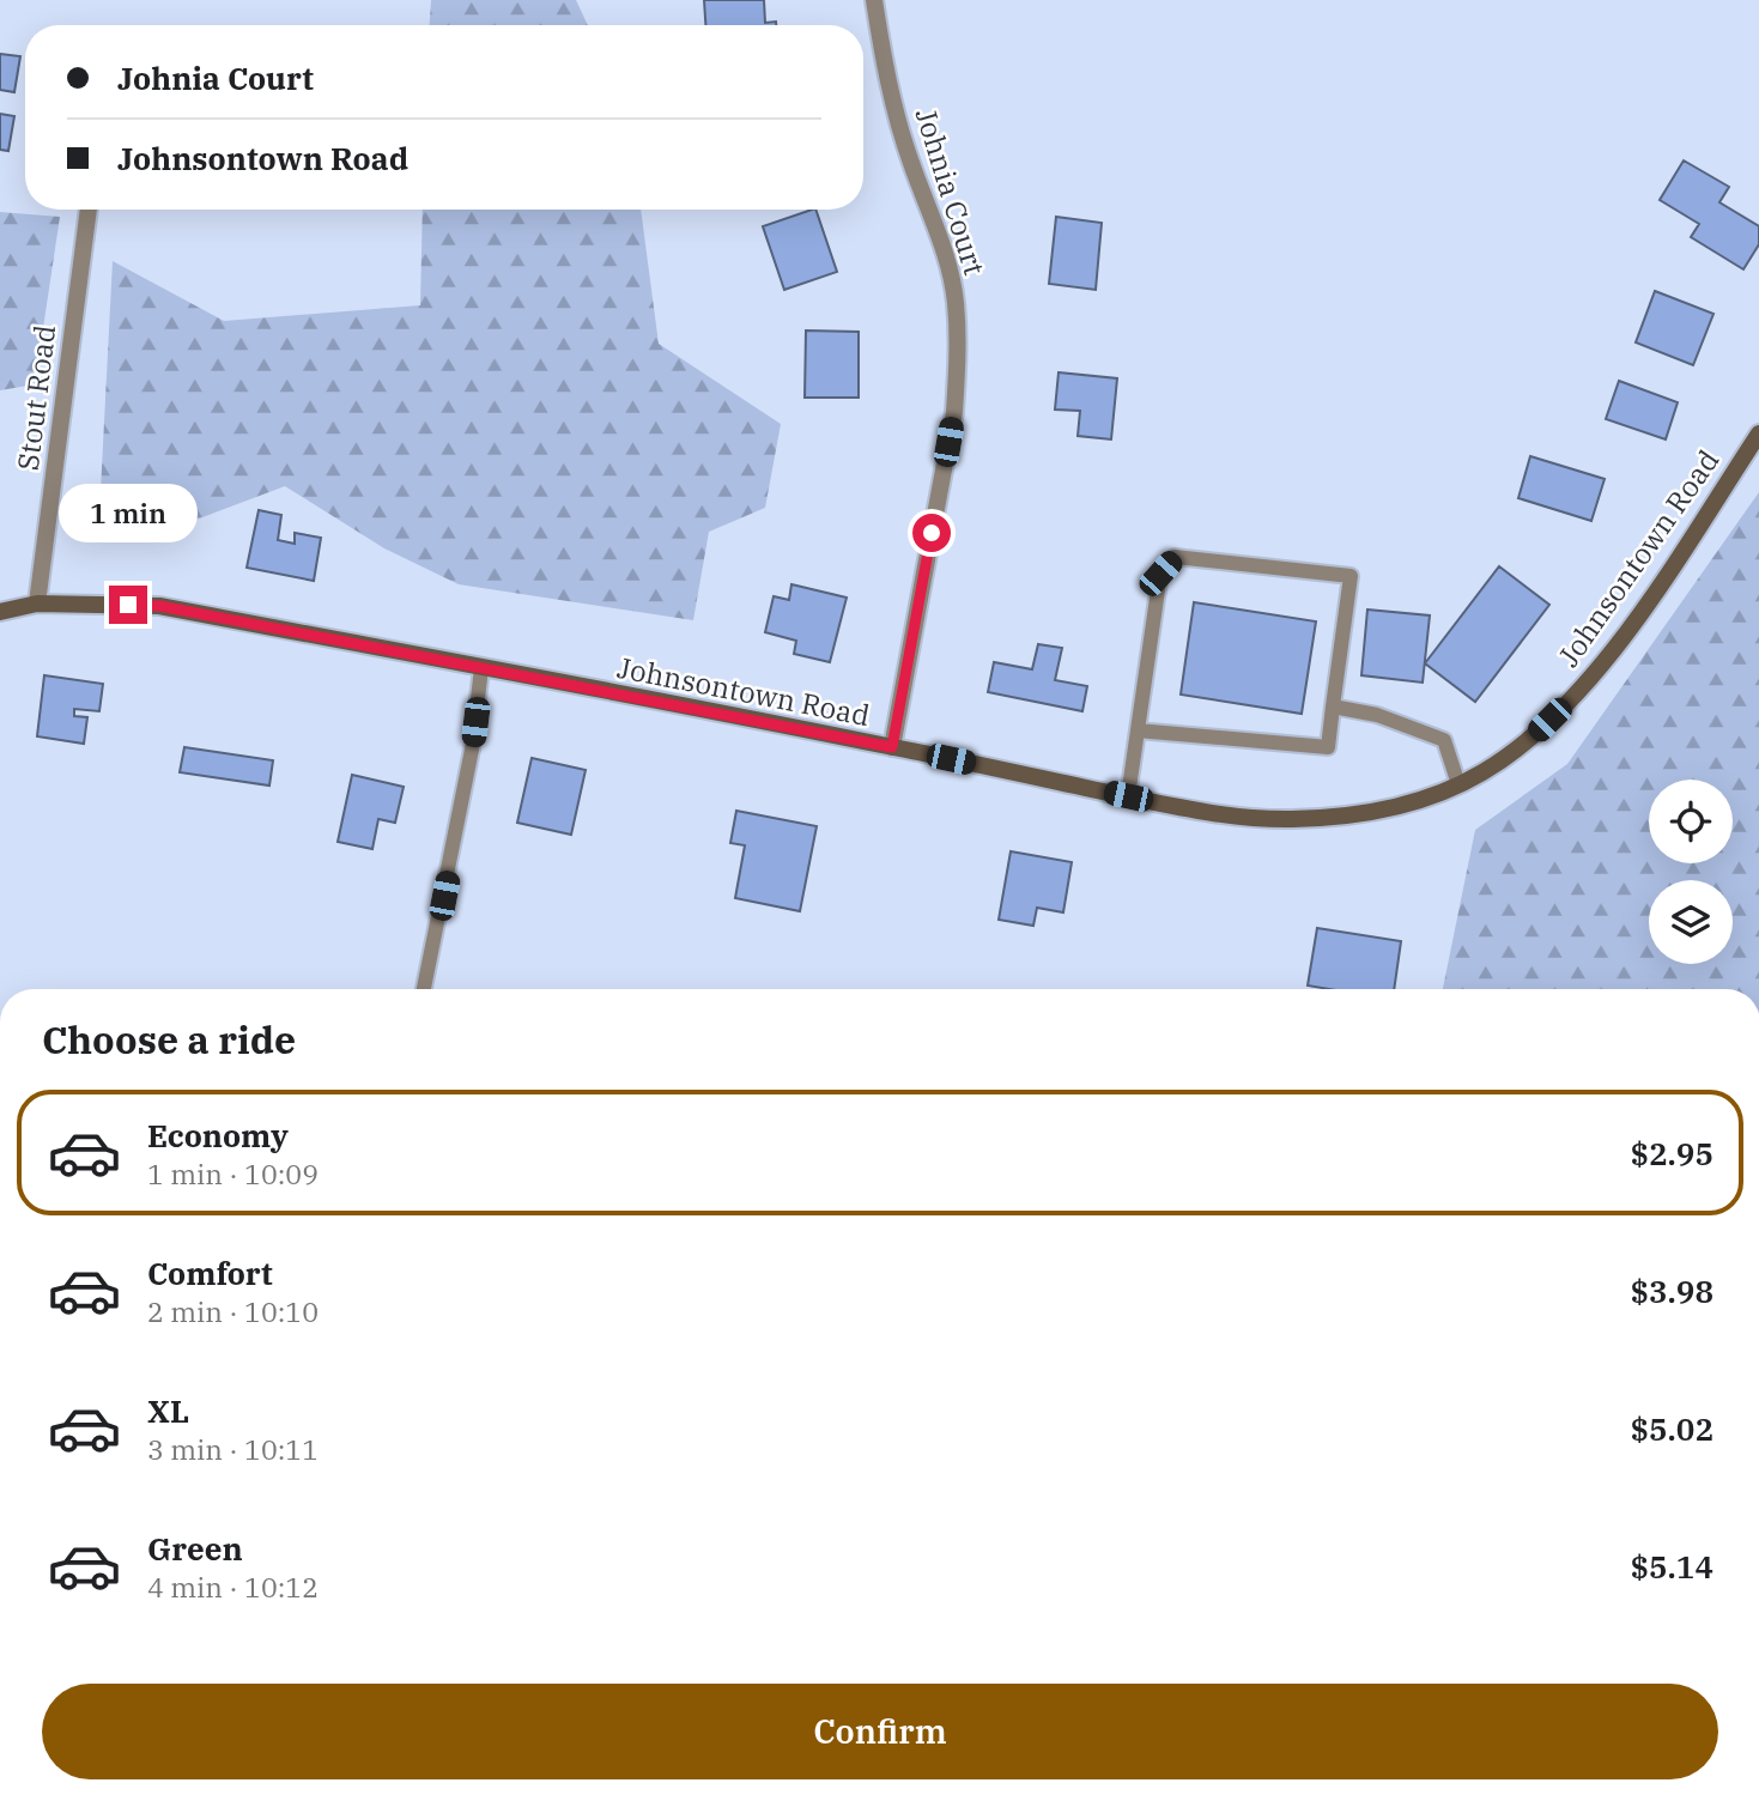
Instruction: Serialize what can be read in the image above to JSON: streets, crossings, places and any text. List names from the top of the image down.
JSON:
{
  "streets": {
    "street": ["Johnia Court", "Stout Road", "Johnsontown Road"]
  },
  "crossings": [
    ["Johnia Court", "Johnsontown Road"],
    ["Stout Road", "Johnsontown Road"]
  ],
  "page": {
    "banner": ["Johnia Court", "Johnsontown Road"],
    "bubble": "1 min",
    "heading": "Choose a ride",
    "list": [
      {
        "name": "Economy",
        "note": "1 min · 10:09",
        "value": "$2.95"
      },
      {
        "name": "Comfort",
        "note": "2 min · 10:10",
        "value": "$3.98"
      },
      {
        "name": "XL",
        "note": "3 min · 10:11",
        "value": "$5.02"
      },
      {
        "name": "Green",
        "note": "4 min · 10:12",
        "value": "$5.14"
      }
    ],
    "buttons": "Confirm"
  }
}
